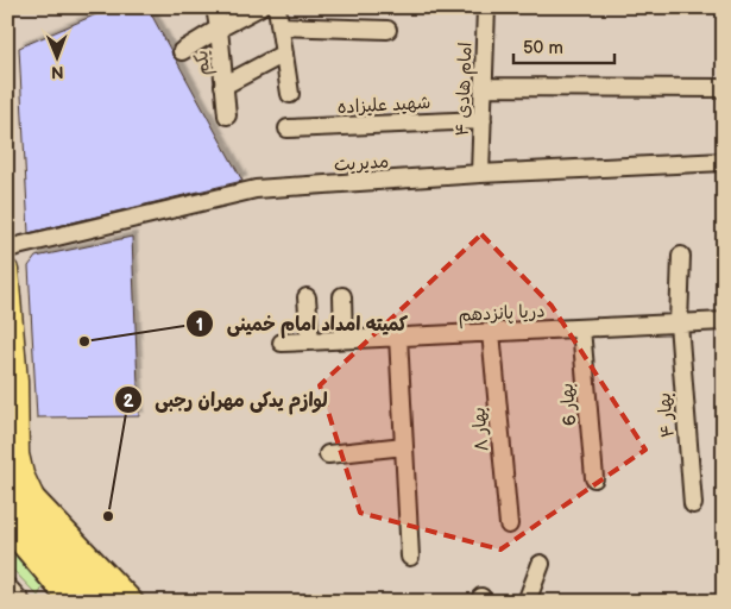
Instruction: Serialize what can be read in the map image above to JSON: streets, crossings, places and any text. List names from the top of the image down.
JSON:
{
  "streets": {
    "street": [
      "یکم",
      "امام هادی ۴",
      "شهید علیزاده",
      "مدیریت",
      "دریا پانزدهم",
      "بهار 6",
      "بهار ۴",
      "بهار ۸"
    ]
  },
  "crossings": [
    ["امام هادی ۴", "شهید علیزاده"],
    ["امام هادی ۴", "مدیریت"],
    ["دریا پانزدهم", "بهار 6"],
    ["دریا پانزدهم", "بهار ۴"],
    ["دریا پانزدهم", "بهار ۸"]
  ],
  "places": ["کمیته امداد امام خمینی", "لوازم یدکی مهران رجبی"],
  "scale_bar": "50 m",
  "north": "bottom"
}
